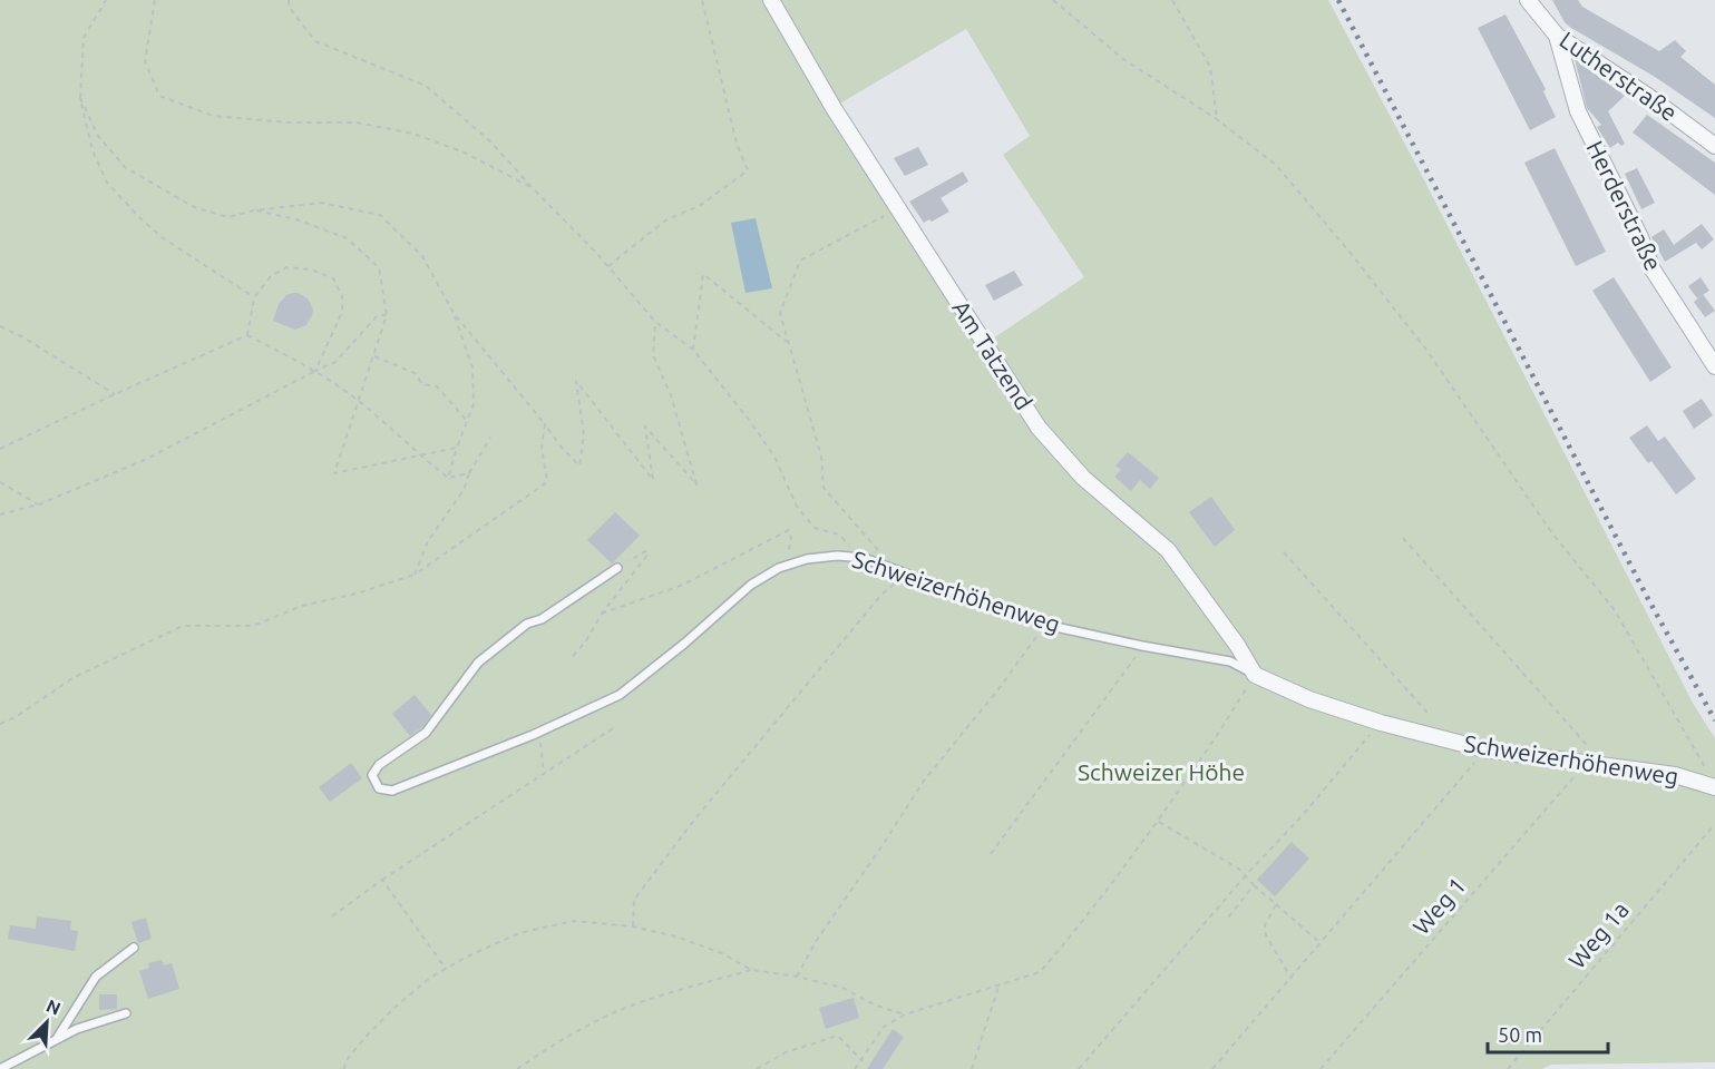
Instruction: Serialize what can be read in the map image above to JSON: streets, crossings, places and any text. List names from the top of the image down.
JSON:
{
  "streets": {
    "street": [
      "Lutherstraße",
      "Herderstraße",
      "Am Tatzend",
      "Schweizerhöhenweg"
    ],
    "path": ["Weg 1", "Weg 1a"]
  },
  "crossings": [
    ["Lutherstraße", "Herderstraße"],
    ["Am Tatzend", "Schweizerhöhenweg"],
    ["Schweizerhöhenweg", "Weg 1"]
  ],
  "parks": ["Schweizer Höhe"],
  "scale_bar": "50 m",
  "north": "top right"
}
